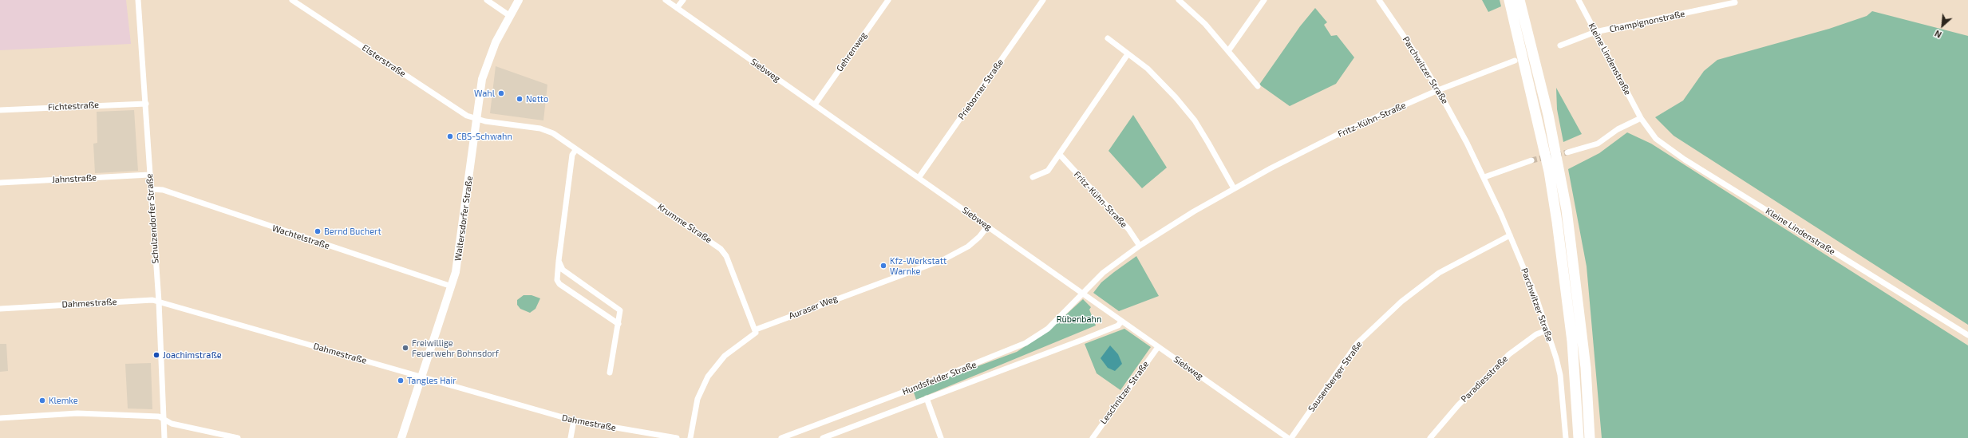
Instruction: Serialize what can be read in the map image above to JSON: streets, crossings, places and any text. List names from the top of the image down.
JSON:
{
  "streets": {
    "street": [
      "Champignonstraße",
      "Gehrenweg",
      "Kleine Lindenstraße",
      "Elsterstraße",
      "Siebweg",
      "Parchwitzer Straße",
      "Prieborner Straße",
      "Fichtestraße",
      "Fritz-Kühn-Straße",
      "Jahnstraße",
      "Schulzendorfer Straße",
      "Waltersdorfer Straße",
      "Krumme Straße",
      "Wachtelstraße",
      "Dahmestraße",
      "Auraser Weg",
      "Sausenberger Straße",
      "Hundsfelder Straße",
      "Paradiesstraße",
      "Leschnitzer Straße"
    ]
  },
  "crossings": [
    ["Champignonstraße", "Kleine Lindenstraße"],
    ["Gehrenweg", "Siebweg"],
    ["Elsterstraße", "Waltersdorfer Straße"],
    ["Elsterstraße", "Krumme Straße"],
    ["Siebweg", "Prieborner Straße"],
    ["Siebweg", "Fritz-Kühn-Straße"],
    ["Siebweg", "Auraser Weg"],
    ["Siebweg", "Hundsfelder Straße"],
    ["Siebweg", "Leschnitzer Straße"],
    ["Parchwitzer Straße", "Fritz-Kühn-Straße"],
    ["Parchwitzer Straße", "Sausenberger Straße"],
    ["Parchwitzer Straße", "Paradiesstraße"],
    ["Fichtestraße", "Schulzendorfer Straße"],
    ["Fritz-Kühn-Straße", "Hundsfelder Straße"],
    ["Jahnstraße", "Schulzendorfer Straße"],
    ["Schulzendorfer Straße", "Wachtelstraße"],
    ["Schulzendorfer Straße", "Dahmestraße"],
    ["Waltersdorfer Straße", "Krumme Straße"],
    ["Waltersdorfer Straße", "Wachtelstraße"],
    ["Waltersdorfer Straße", "Dahmestraße"],
    ["Krumme Straße", "Auraser Weg"]
  ],
  "parks": ["Rübenbahn"],
  "places": [
    "Wahl",
    "Netto",
    "CBS-Schwahn",
    "Bernd Buchert",
    "Kfz-Werkstatt Warnke",
    "Freiwillige Feuerwehr Bohnsdorf",
    "Joachimstraße",
    "Tangles Hair",
    "Klemke"
  ],
  "north": "bottom left"
}
